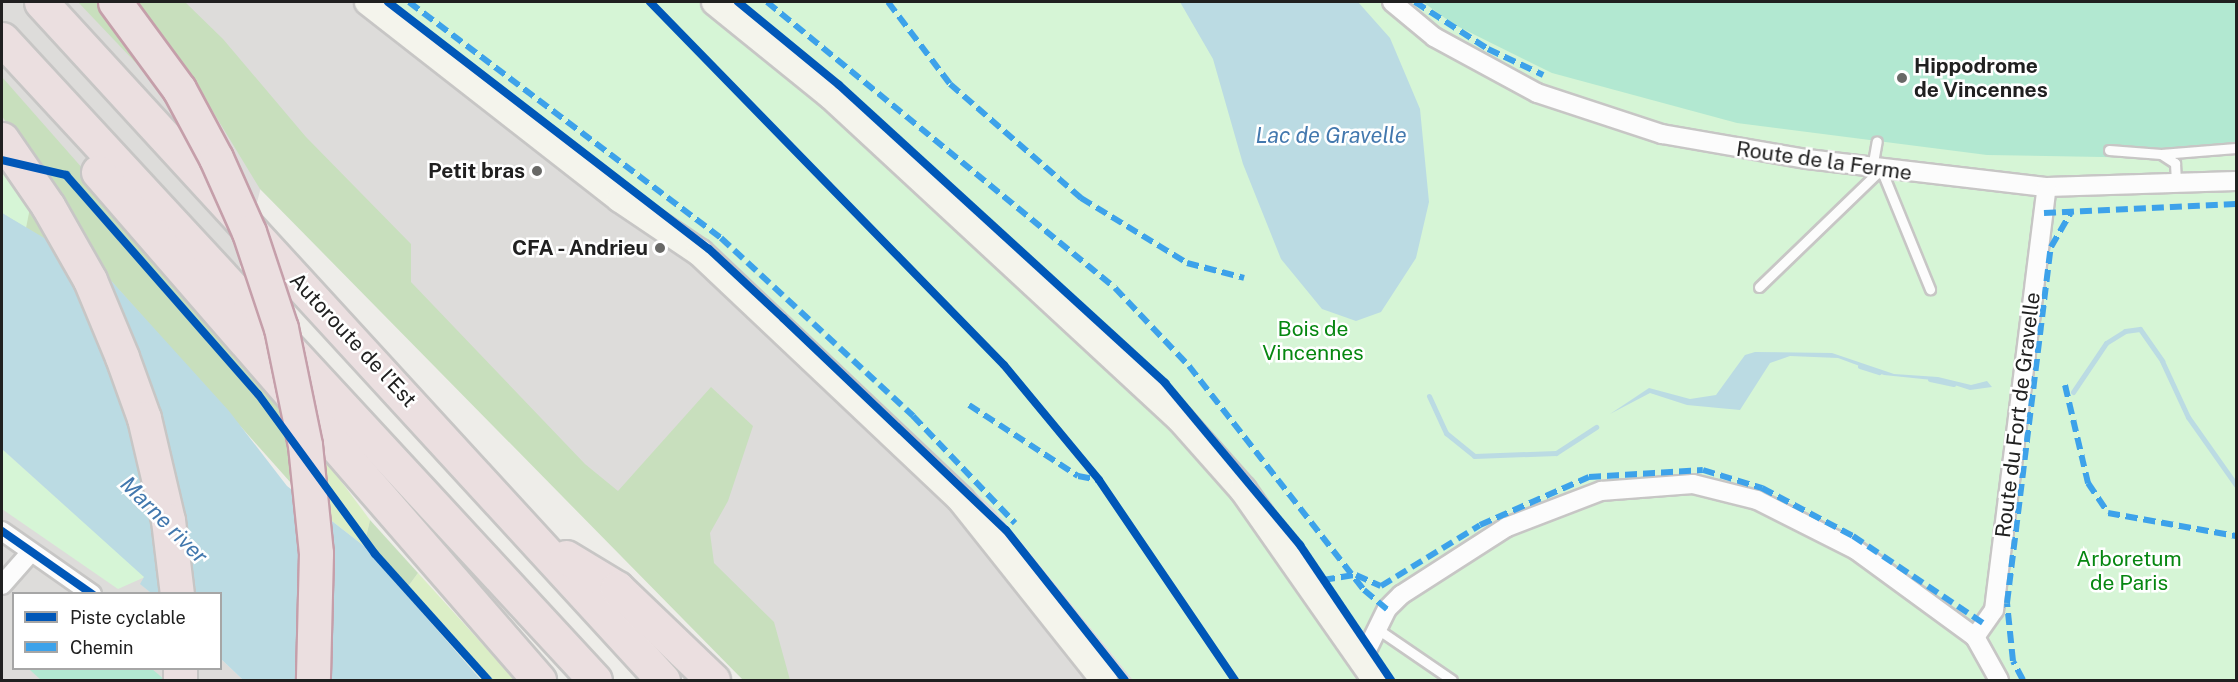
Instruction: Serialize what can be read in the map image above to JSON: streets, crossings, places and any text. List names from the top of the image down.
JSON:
{
  "streets": {
    "highway": ["Autoroute de l’Est"],
    "street": ["Route de la Ferme", "Route du Fort de Gravelle"]
  },
  "crossings": [
    ["Route de la Ferme", "Route du Fort de Gravelle"]
  ],
  "water": ["Lac de Gravelle", "Marne river"],
  "parks": ["Bois de Vincennes", "Arboretum de Paris"],
  "places": ["Hippodrome de Vincennes", "Petit bras", "CFA - Andrieu"],
  "legend": ["Piste cyclable", "Chemin"]
}
